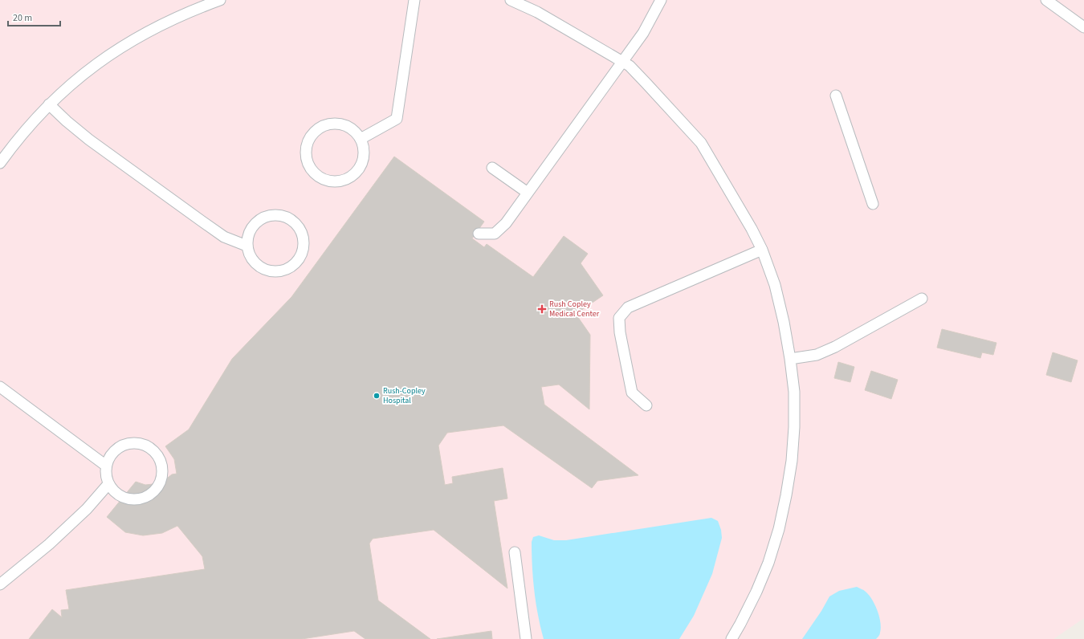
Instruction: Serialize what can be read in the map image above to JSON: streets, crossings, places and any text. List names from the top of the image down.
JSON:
{
  "places": {
    "health": ["Rush Copley Medical Center"],
    "other": ["Rush-Copley Hospital"]
  },
  "scale_bar": "20 m"
}
